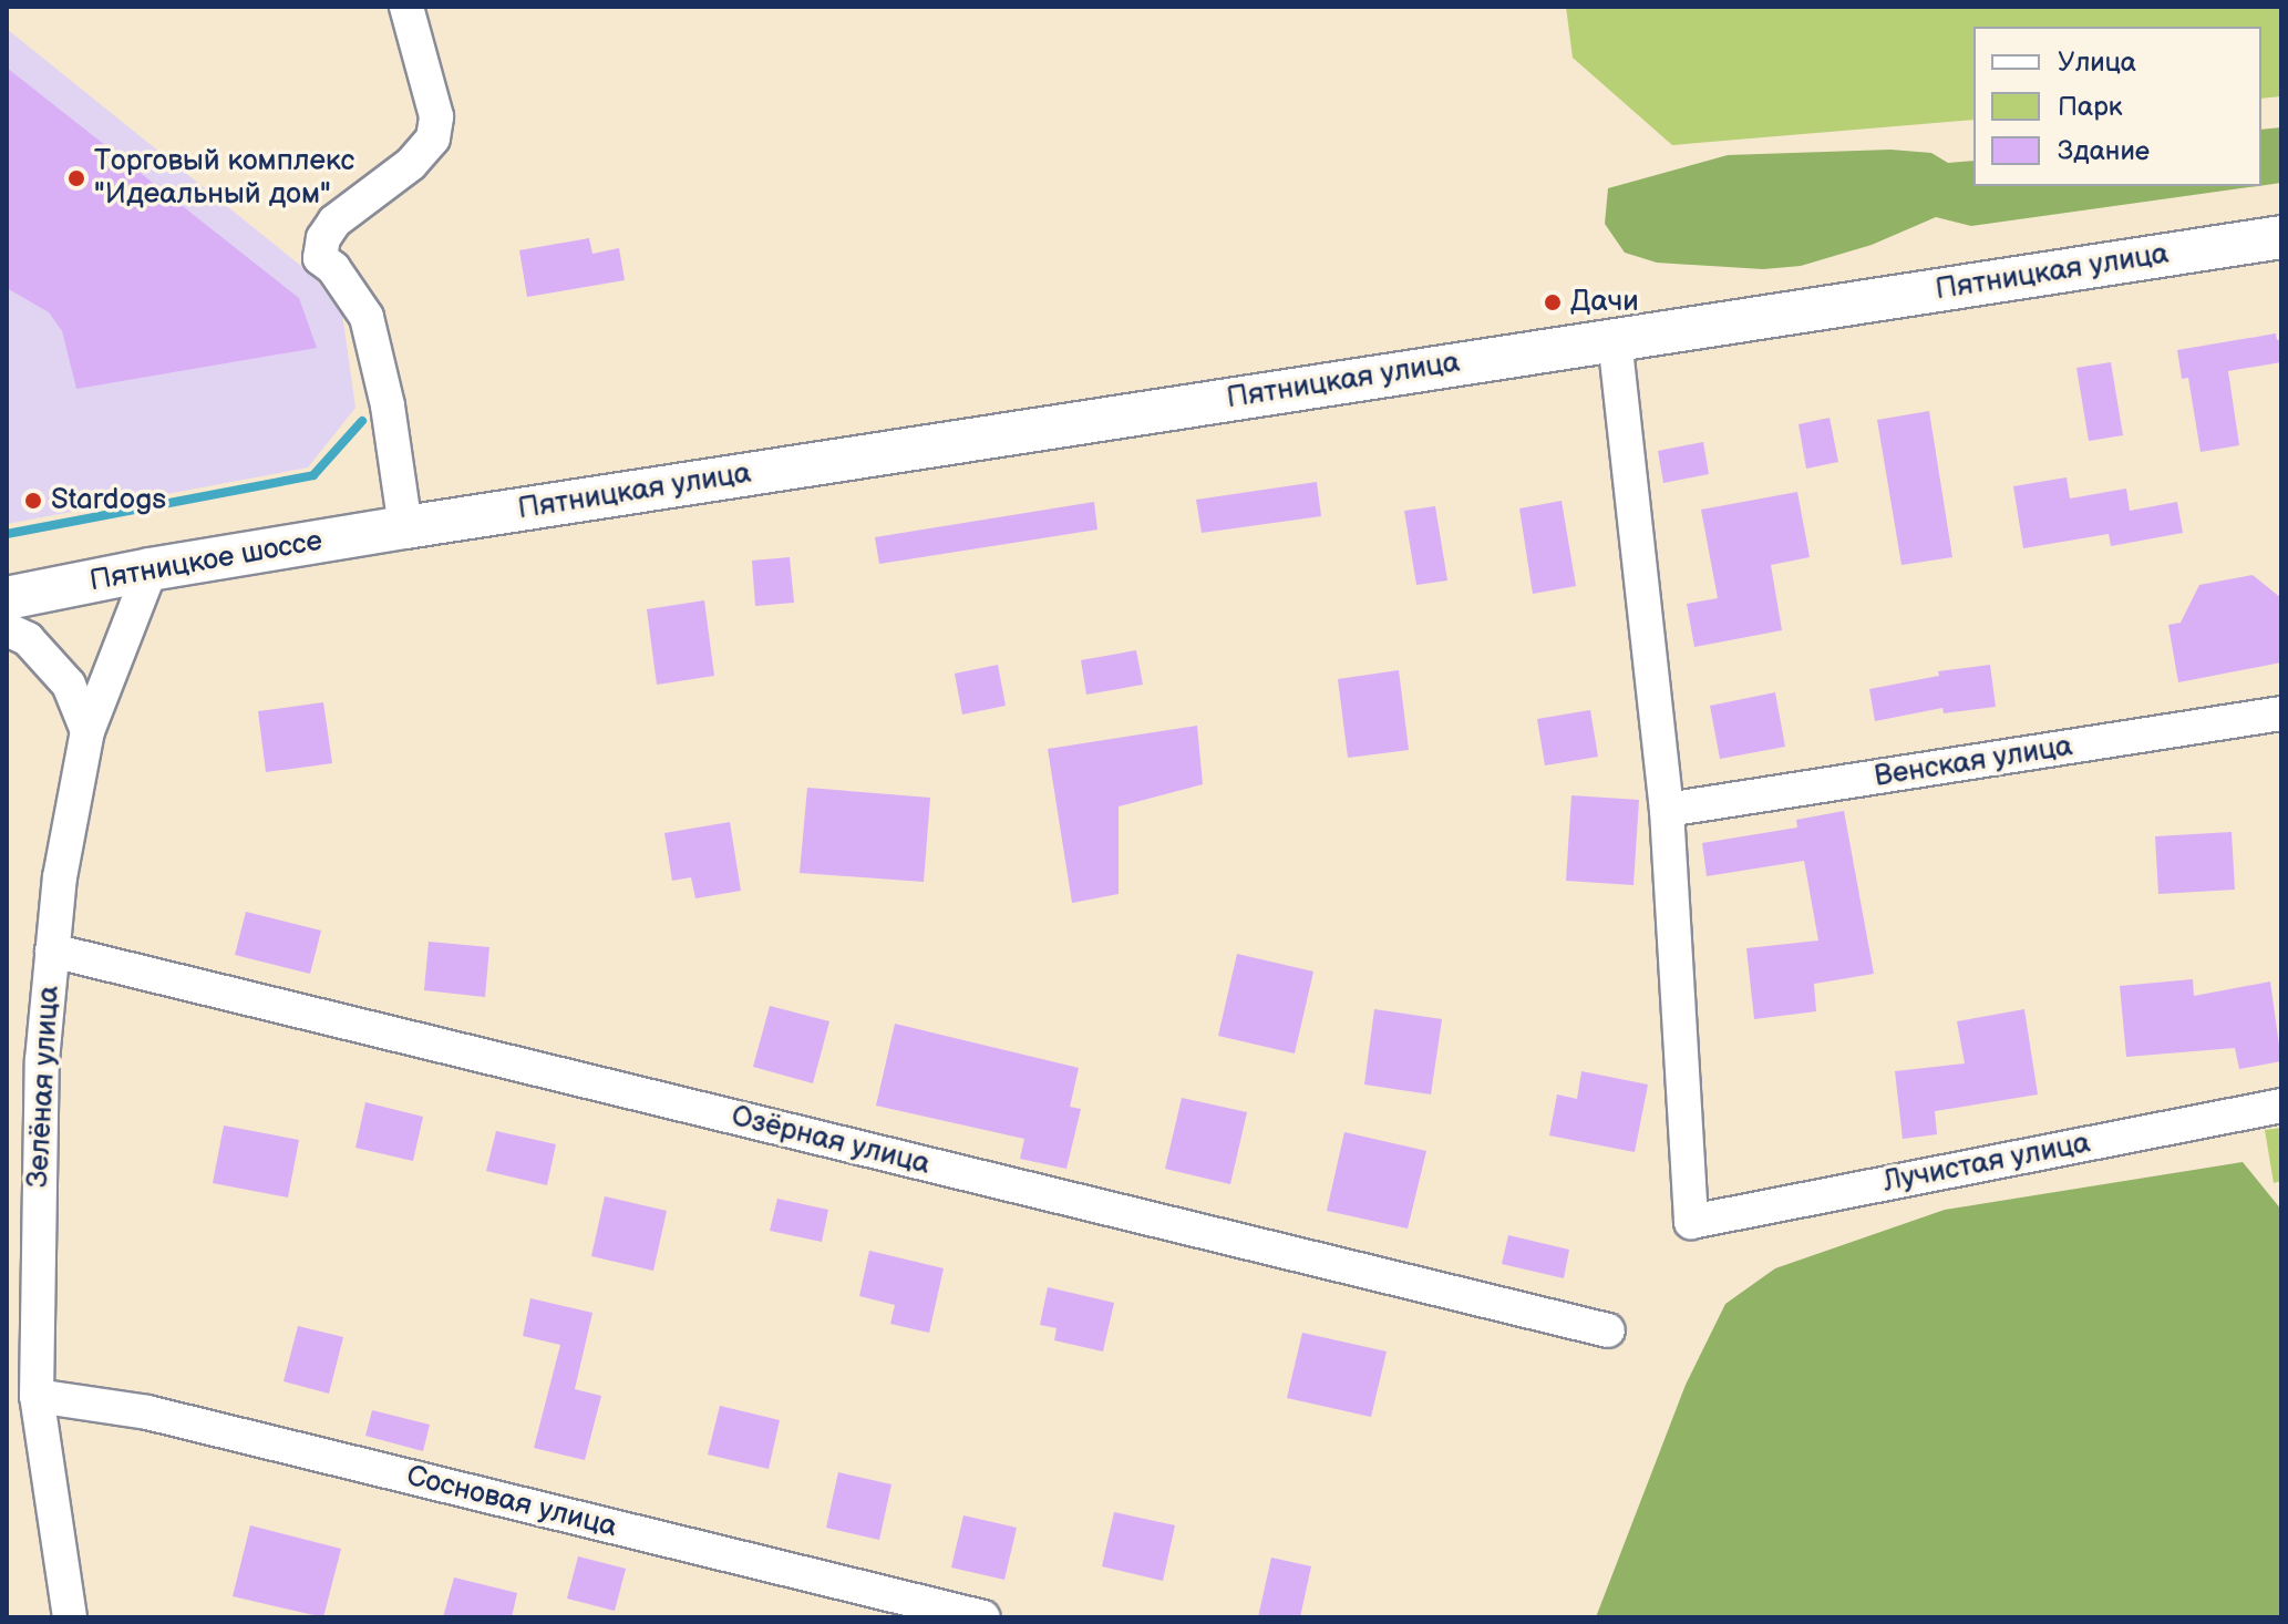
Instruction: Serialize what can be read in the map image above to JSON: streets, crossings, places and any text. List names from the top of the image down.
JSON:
{
  "streets": {
    "main road": ["Пятницкая улица", "Пятницкое шоссе"],
    "street": [
      "Венская улица",
      "Зелёная улица",
      "Озёрная улица",
      "Лучистая улица",
      "Сосновая улица"
    ]
  },
  "crossings": [
    ["Пятницкая улица", "Пятницкое шоссе"],
    ["Пятницкое шоссе", "Зелёная улица"],
    ["Венская улица", "Лучистая улица"],
    ["Зелёная улица", "Озёрная улица"],
    ["Зелёная улица", "Сосновая улица"]
  ],
  "places": ["Торговый комплекс \"Идеальный дом\"", "Дачи", "Stardogs"],
  "legend": ["Улица", "Парк", "Здание"]
}
